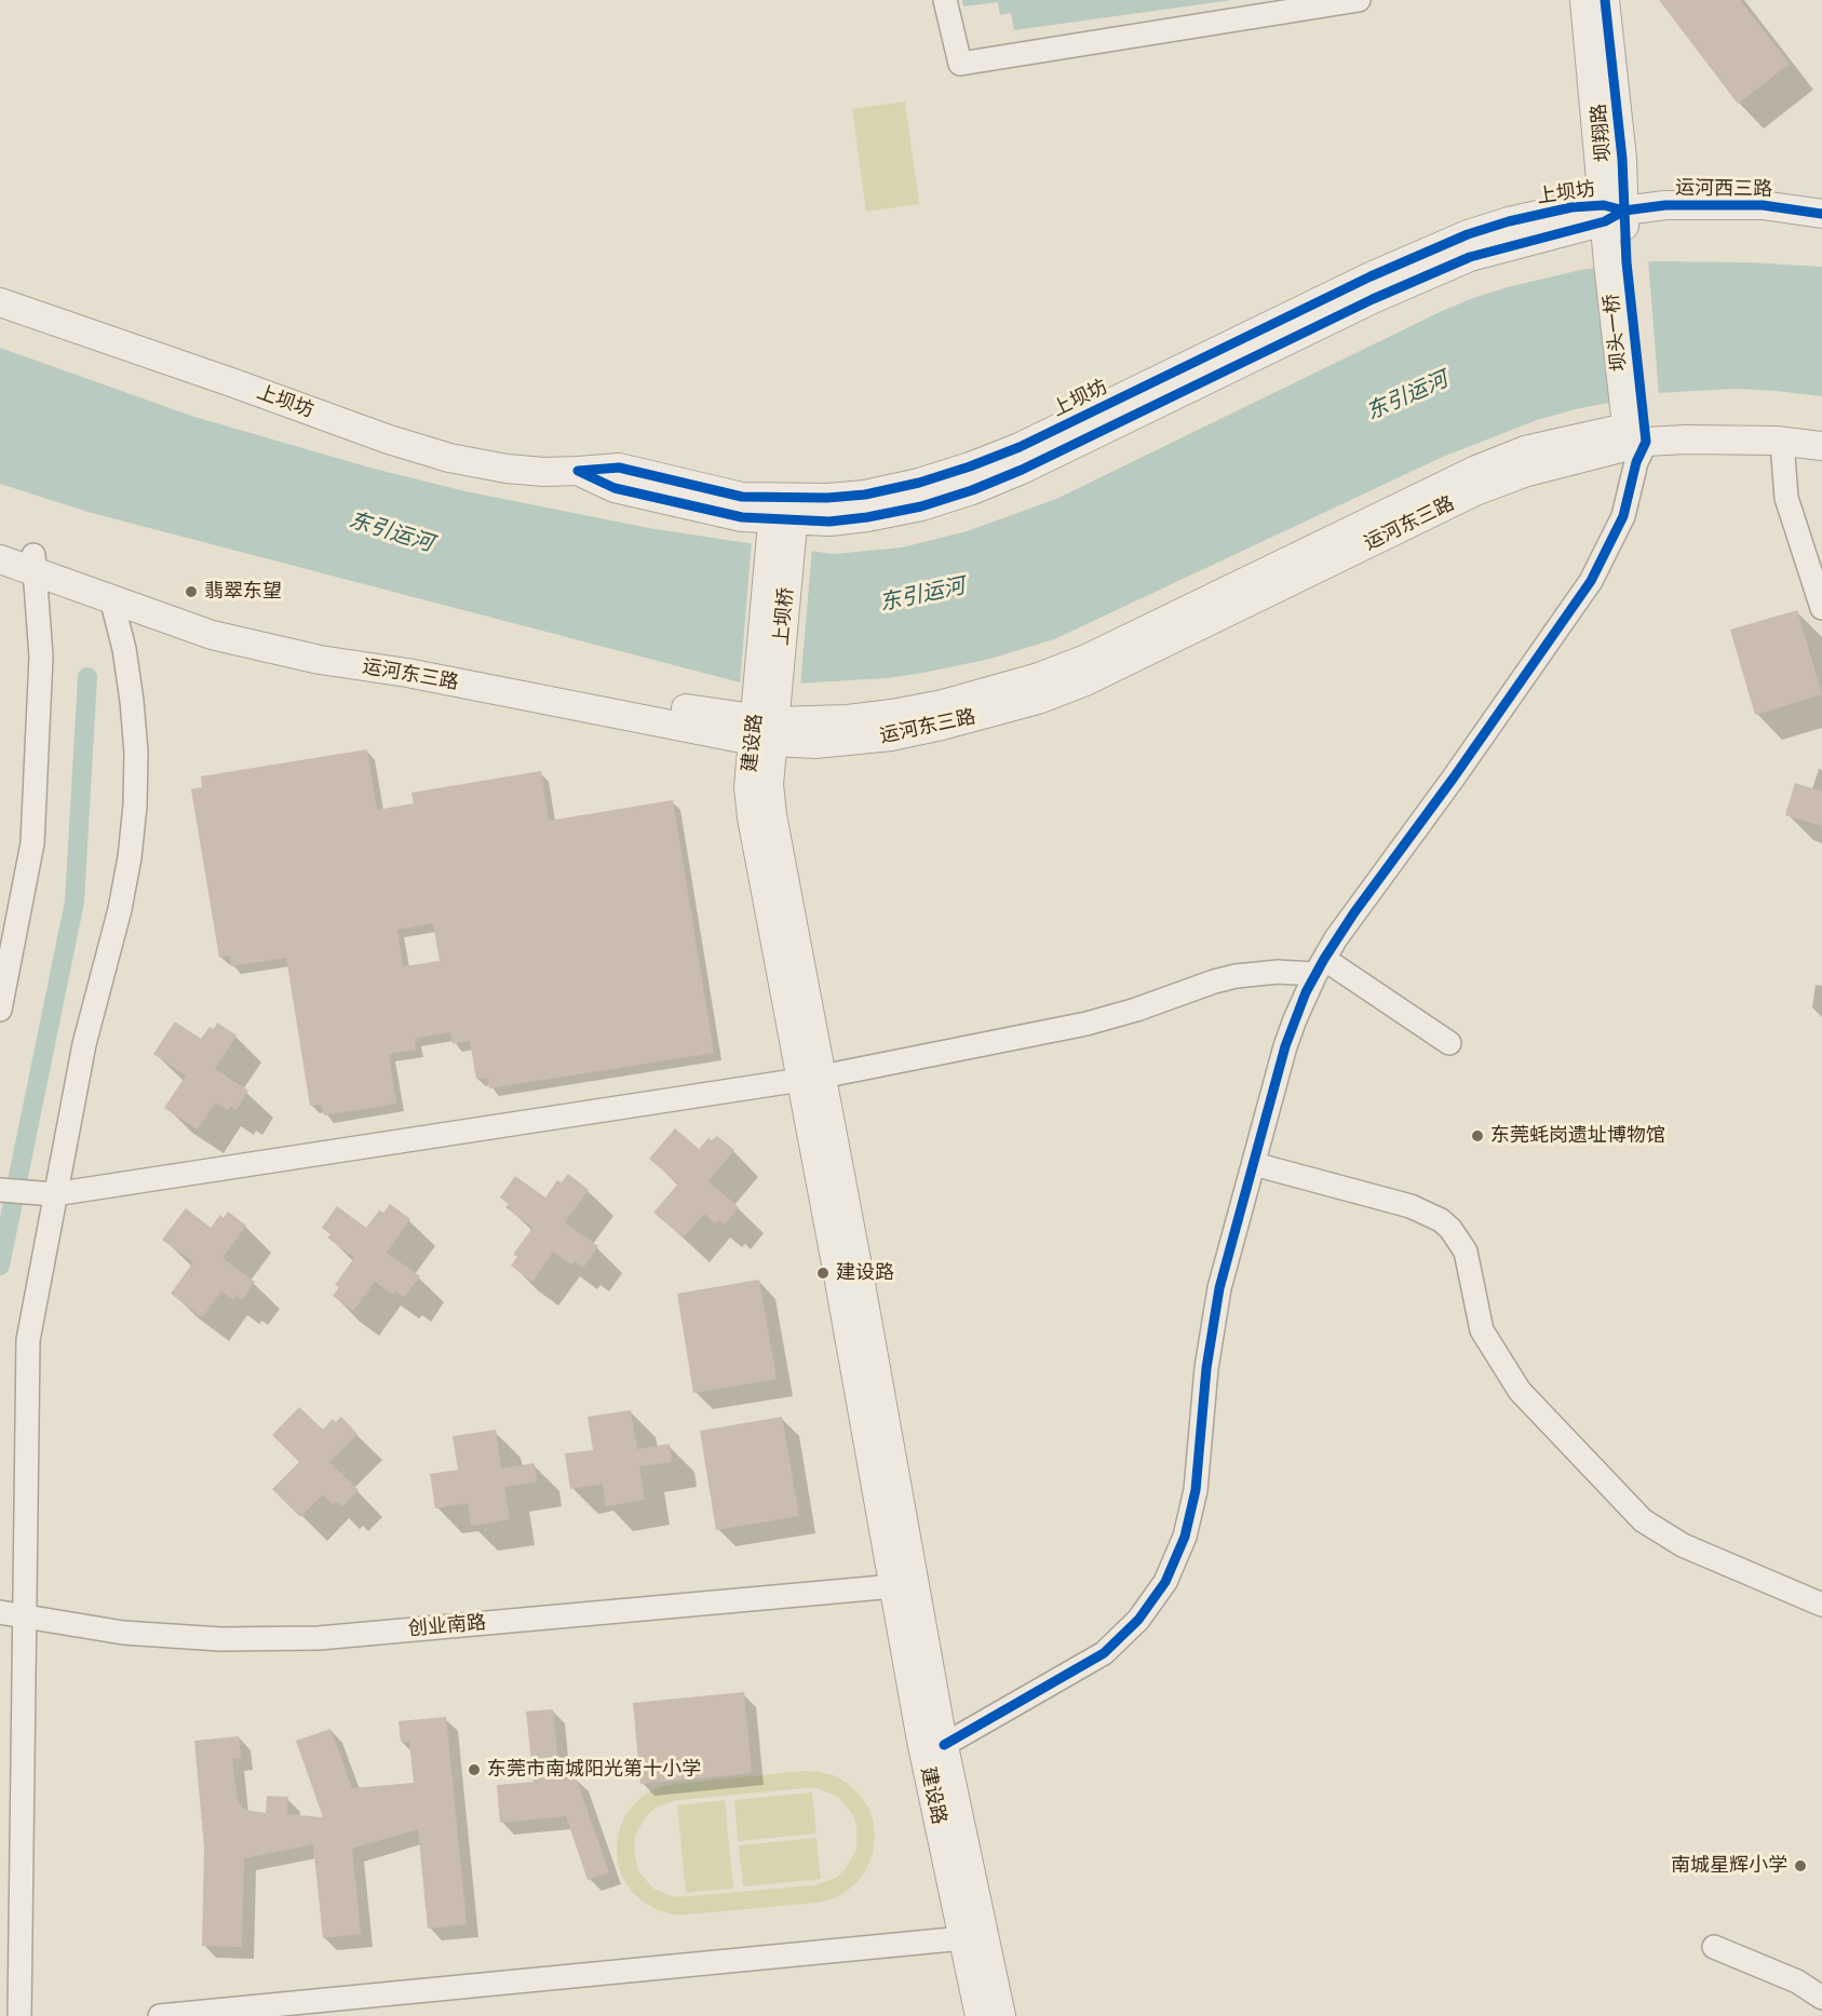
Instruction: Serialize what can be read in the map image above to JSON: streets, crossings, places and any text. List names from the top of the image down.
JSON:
{
  "streets": {
    "street": [
      "坝翔路",
      "运河西三路",
      "上坝坊",
      "坝头一桥",
      "运河东三路",
      "上坝桥",
      "建设路",
      "创业南路"
    ]
  },
  "crossings": [
    ["坝翔路", "运河西三路"],
    ["坝翔路", "上坝坊"],
    ["坝翔路", "坝头一桥"],
    ["运河西三路", "上坝坊"],
    ["上坝坊", "上坝桥"],
    ["坝头一桥", "运河东三路"],
    ["运河东三路", "上坝桥"],
    ["运河东三路", "建设路"],
    ["上坝桥", "建设路"],
    ["建设路", "创业南路"]
  ],
  "water": ["东引运河"],
  "places": [
    "翡翠东望",
    "东莞蚝岗遗址博物馆",
    "建设路",
    "东莞市南城阳光第十小学",
    "南城星辉小学"
  ]
}
